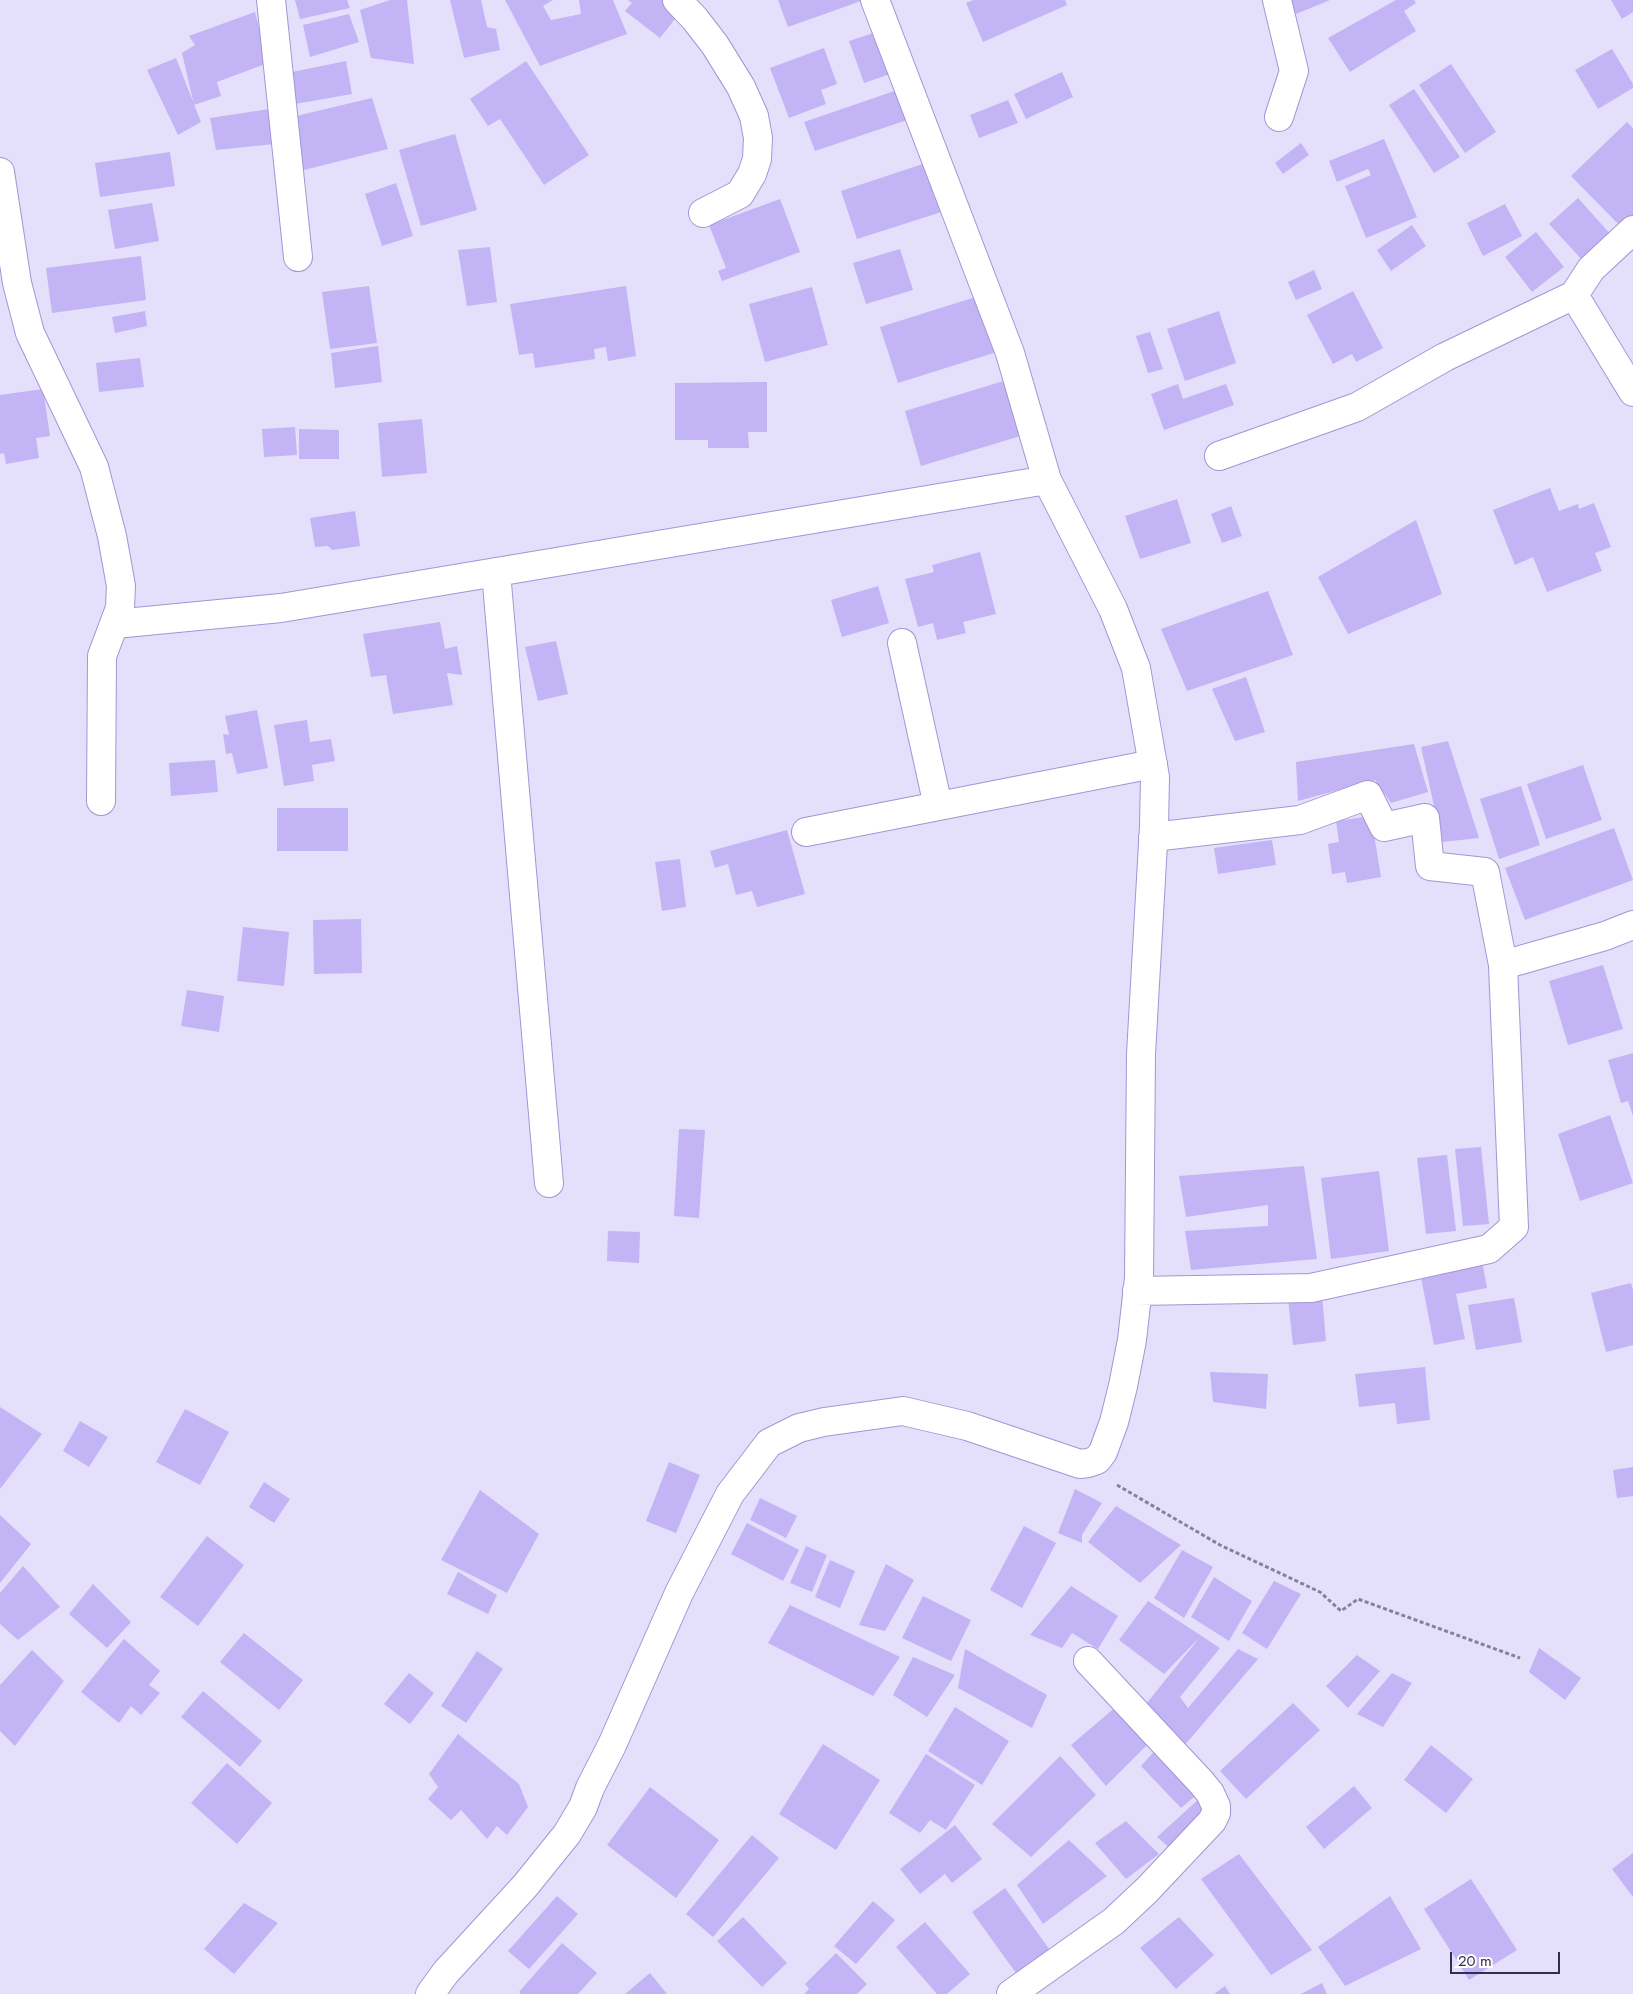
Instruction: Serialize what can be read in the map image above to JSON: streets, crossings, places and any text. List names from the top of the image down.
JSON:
{
  "scale_bar": "20 m"
}
